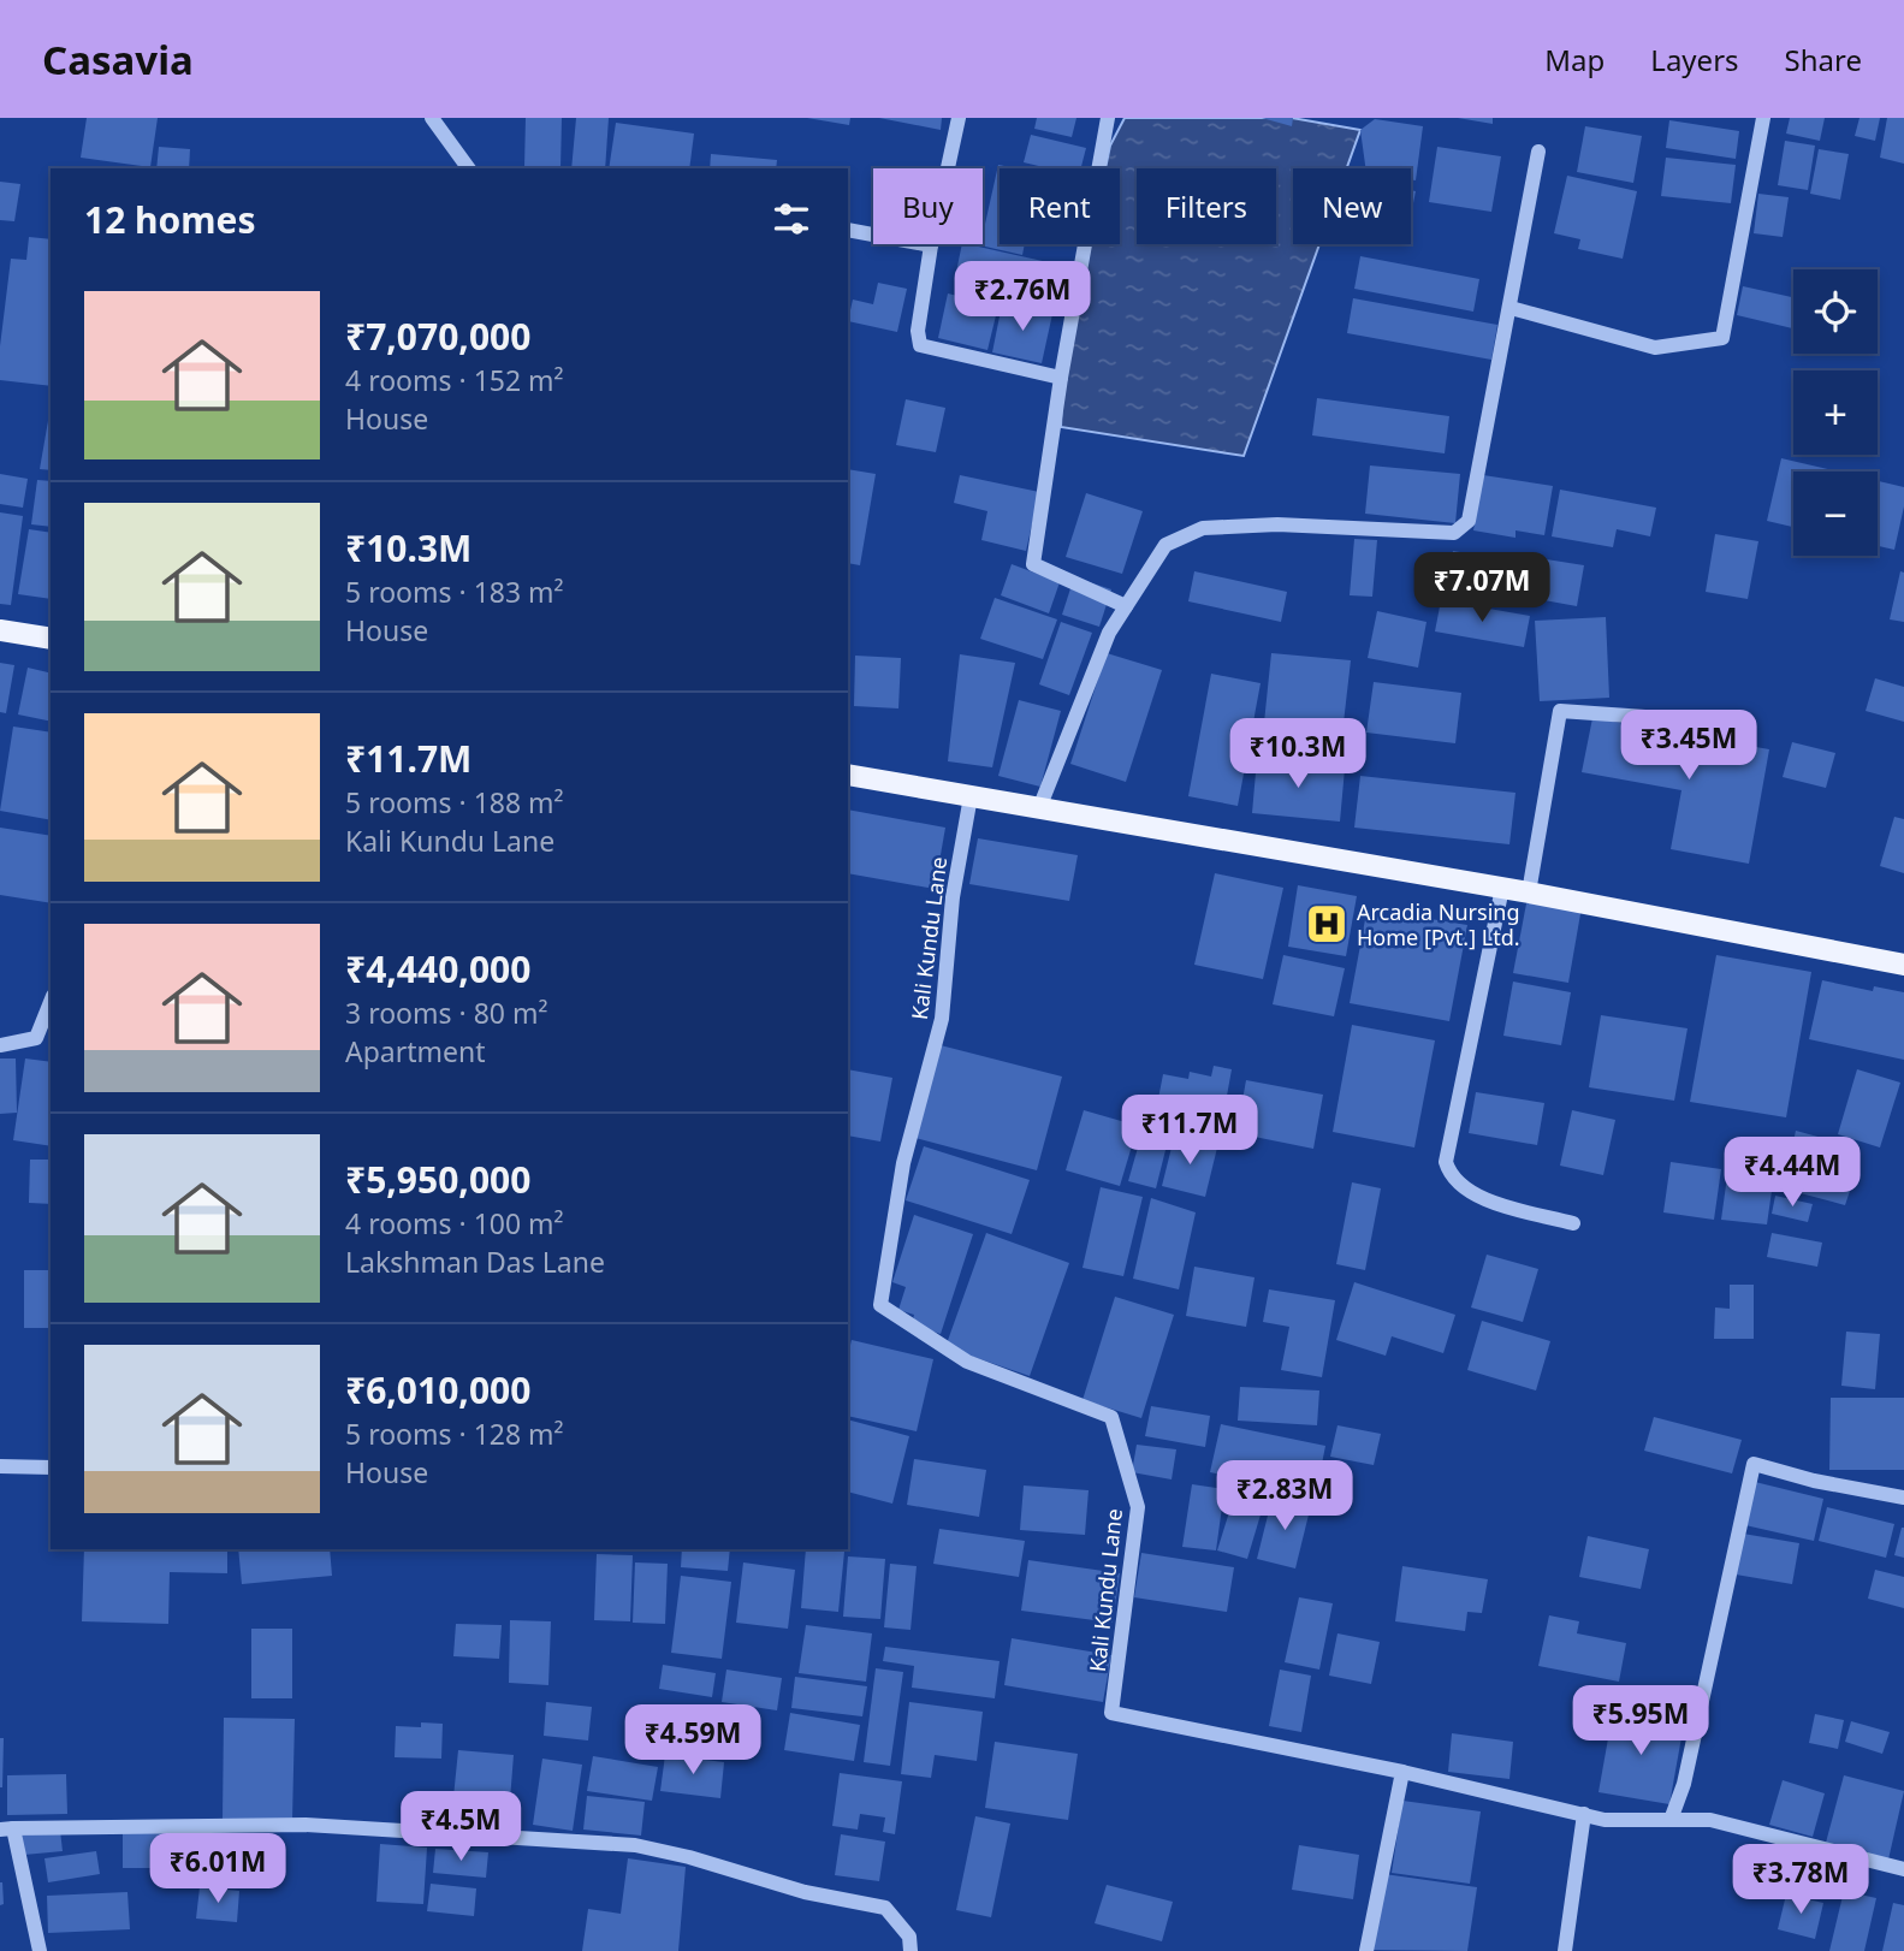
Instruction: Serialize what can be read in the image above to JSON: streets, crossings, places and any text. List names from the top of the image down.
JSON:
{
  "streets": {
    "street": ["Kali Kundu Lane"]
  },
  "places": {
    "hospital": ["Arcadia Nursing Home [Pvt.] Ltd."]
  },
  "page": {
    "header": "Casavia",
    "nav": ["Map", "Layers", "Share"],
    "chip": [
      "Buy",
      "Rent",
      "Filters",
      "New"
    ],
    "heading": "12 homes",
    "price": [
      "₹2.76M",
      "₹7.07M",
      "₹3.45M",
      "₹10.3M",
      "₹11.7M",
      "₹4.44M",
      "₹2.83M",
      "₹5.95M",
      "₹4.59M",
      "₹4.5M",
      "₹6.01M",
      "₹3.78M"
    ],
    "map_buttons": ["+", "−"],
    "list": [
      {
        "name": "₹7,070,000",
        "note": "4 rooms · 152 m² · House"
      },
      {
        "name": "₹10.3M",
        "note": "5 rooms · 183 m² · House"
      },
      {
        "name": "₹11.7M",
        "note": "5 rooms · 188 m² · Kali Kundu Lane"
      },
      {
        "name": "₹4,440,000",
        "note": "3 rooms · 80 m² · Apartment"
      },
      {
        "name": "₹5,950,000",
        "note": "4 rooms · 100 m² · Lakshman Das Lane"
      },
      {
        "name": "₹6,010,000",
        "note": "5 rooms · 128 m² · House"
      }
    ]
  }
}
